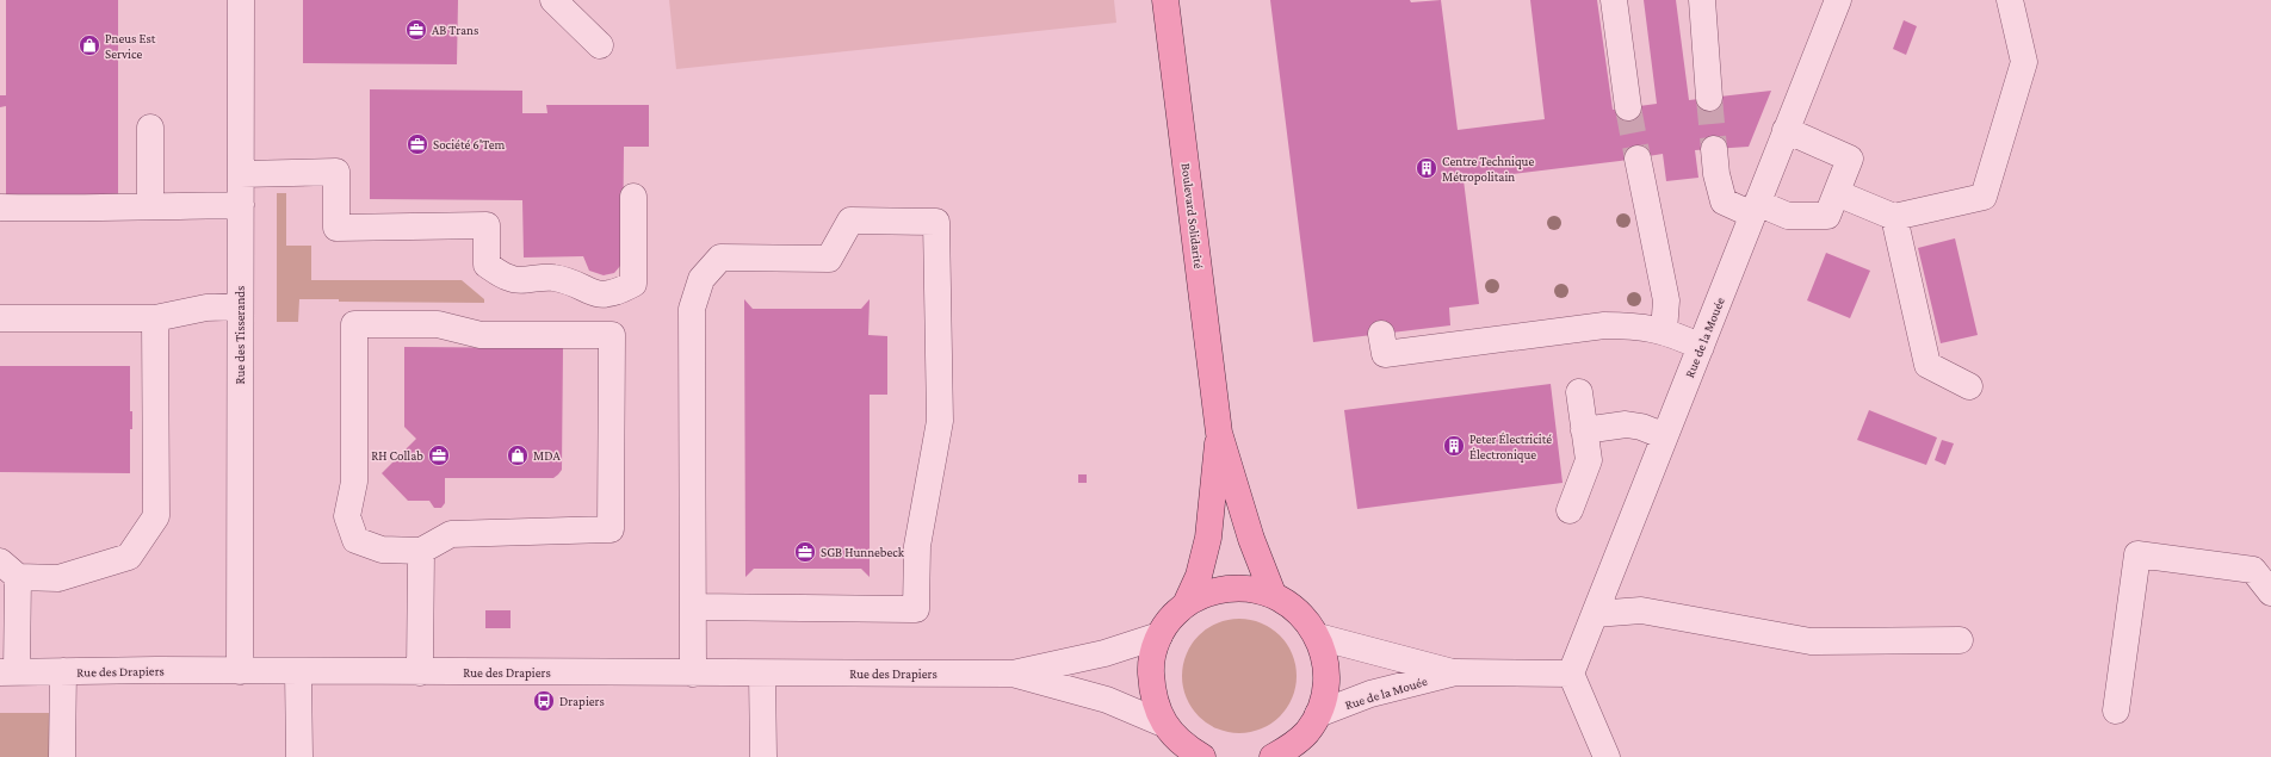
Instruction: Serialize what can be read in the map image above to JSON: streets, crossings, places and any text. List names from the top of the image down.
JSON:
{
  "streets": {
    "main road": ["Boulevard Solidarité"],
    "street": ["Rue des Tisserands", "Rue de la Mouée", "Rue des Drapiers"]
  },
  "crossings": [
    ["Rue des Tisserands", "Rue des Drapiers"]
  ],
  "places": {
    "office": [
      "AB Trans",
      "Société 6'Tem",
      "RH Collab",
      "SGB Hunnebeck"
    ],
    "shop": ["Pneus Est Service", "MDA"],
    "building": ["Centre Technique Métropolitain", "Peter Électricité Électronique"],
    "bus stop": ["Drapiers"]
  }
}
